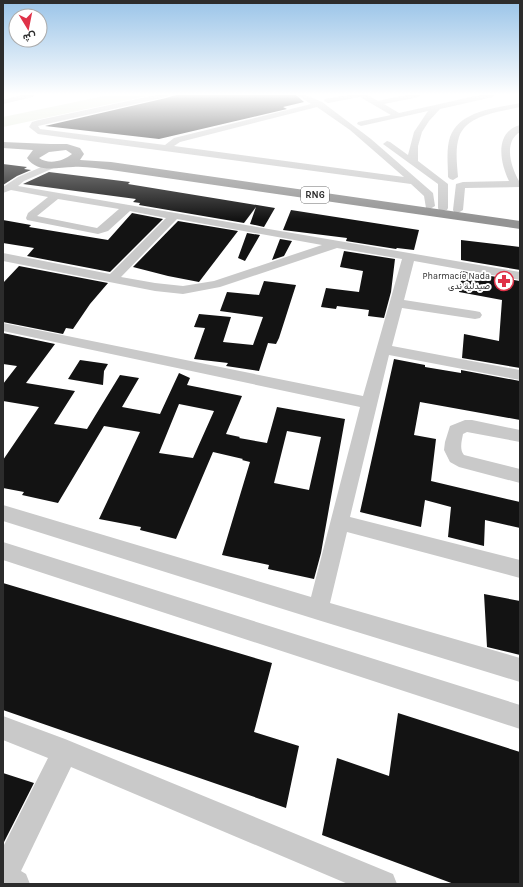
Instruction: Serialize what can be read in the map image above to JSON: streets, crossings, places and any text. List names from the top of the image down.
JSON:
{
  "streets": {
    "highway": ["RN6"]
  },
  "places": {
    "pharmacy": ["Pharmacie Nada صيدلية ندى"]
  },
  "north": "bottom"
}
